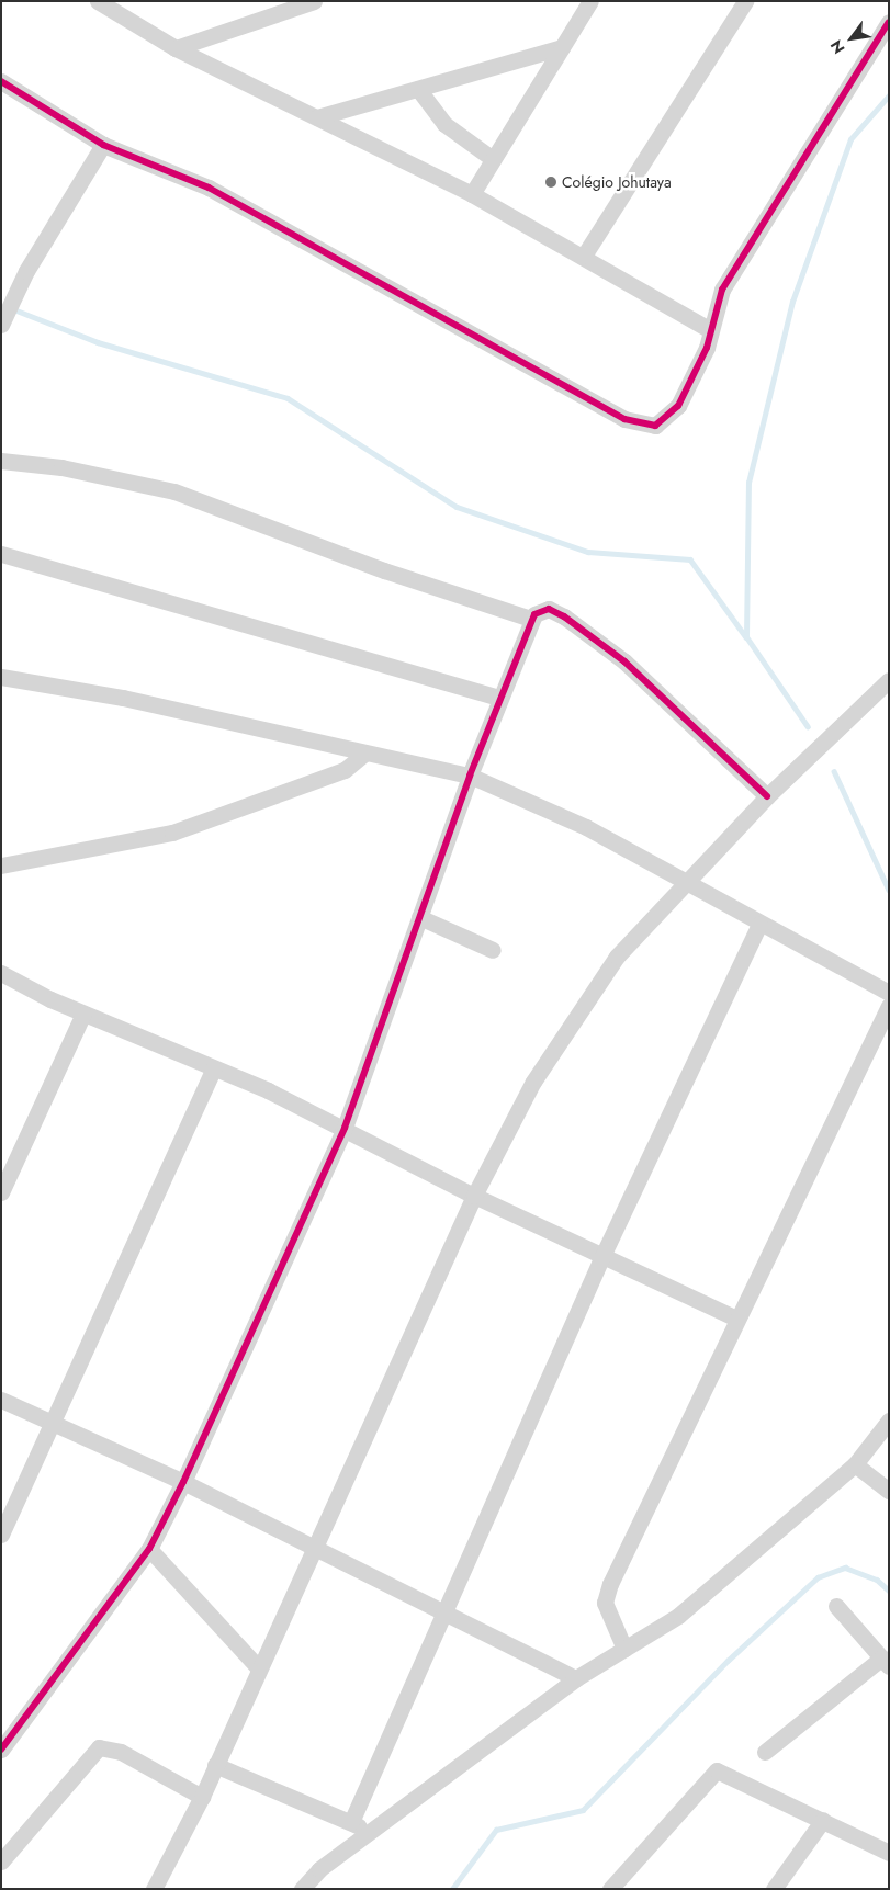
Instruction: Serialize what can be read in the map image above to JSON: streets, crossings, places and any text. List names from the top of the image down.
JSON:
{
  "places": ["Colégio Johutaya"],
  "north": "bottom left"
}
